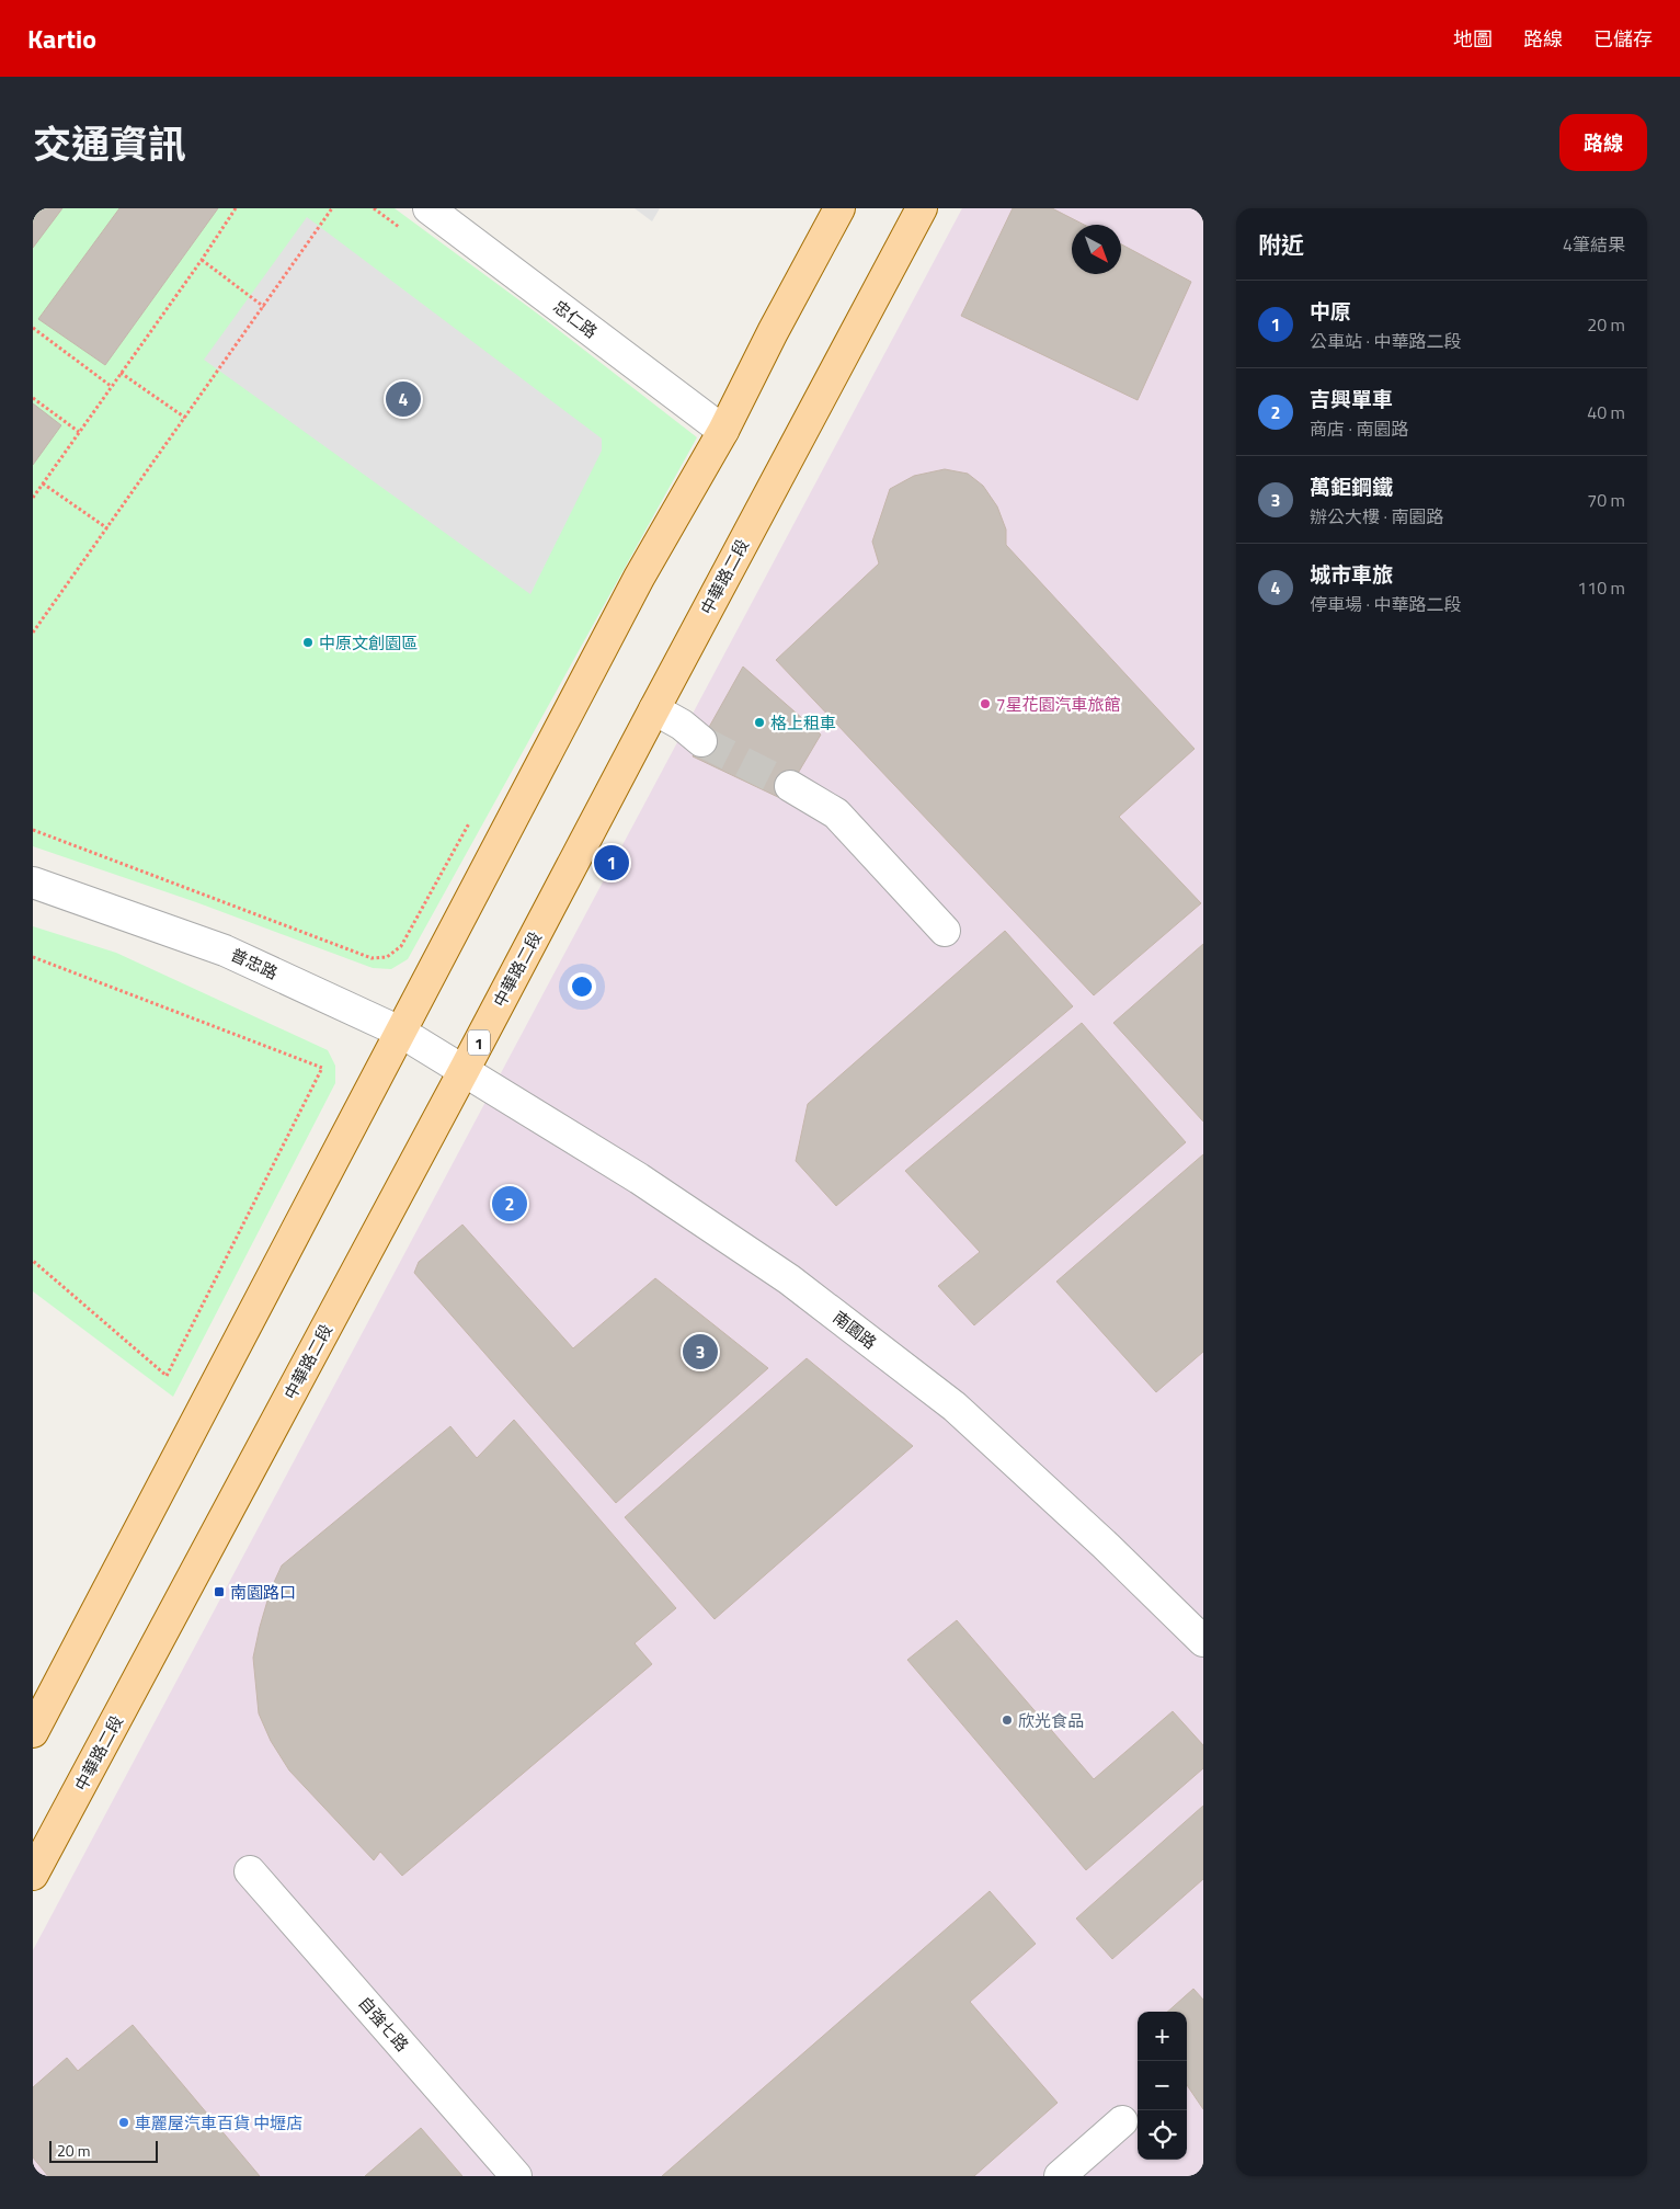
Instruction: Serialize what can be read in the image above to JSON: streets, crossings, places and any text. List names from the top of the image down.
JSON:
{
  "streets": {
    "main road": ["中華路二段", "1"],
    "street": [
      "忠仁路",
      "普忠路",
      "南園路",
      "自強七路"
    ]
  },
  "crossings": [
    ["中華路二段", "普忠路"],
    ["中華路二段", "南園路"],
    ["普忠路", "南園路"]
  ],
  "places": {
    "other": [
      "中原文創園區",
      "7星花園汽車旅館",
      "格上租車",
      "欣光食品",
      "車麗屋汽車百貨 中壢店"
    ],
    "transit": ["南園路口"]
  },
  "scale_bar": "20 m",
  "north": "bottom right",
  "page": {
    "header": "Kartio",
    "nav": ["地圖", "路線", "已儲存"],
    "title": "交通資訊",
    "buttons": "路線",
    "heading": ["附近", "4筆結果"],
    "list": [
      {
        "mark": "1",
        "name": "中原",
        "note": "公車站 · 中華路二段",
        "value": "20 m"
      },
      {
        "mark": "2",
        "name": "吉興單車",
        "note": "商店 · 南園路",
        "value": "40 m"
      },
      {
        "mark": "3",
        "name": "萬鉅鋼鐵",
        "note": "辦公大樓 · 南園路",
        "value": "70 m"
      },
      {
        "mark": "4",
        "name": "城市車旅",
        "note": "停車場 · 中華路二段",
        "value": "110 m"
      }
    ],
    "pins": [
      "4",
      "1",
      "2",
      "3"
    ],
    "map_buttons": ["+", "−"],
    "scale": "20 m"
  }
}
